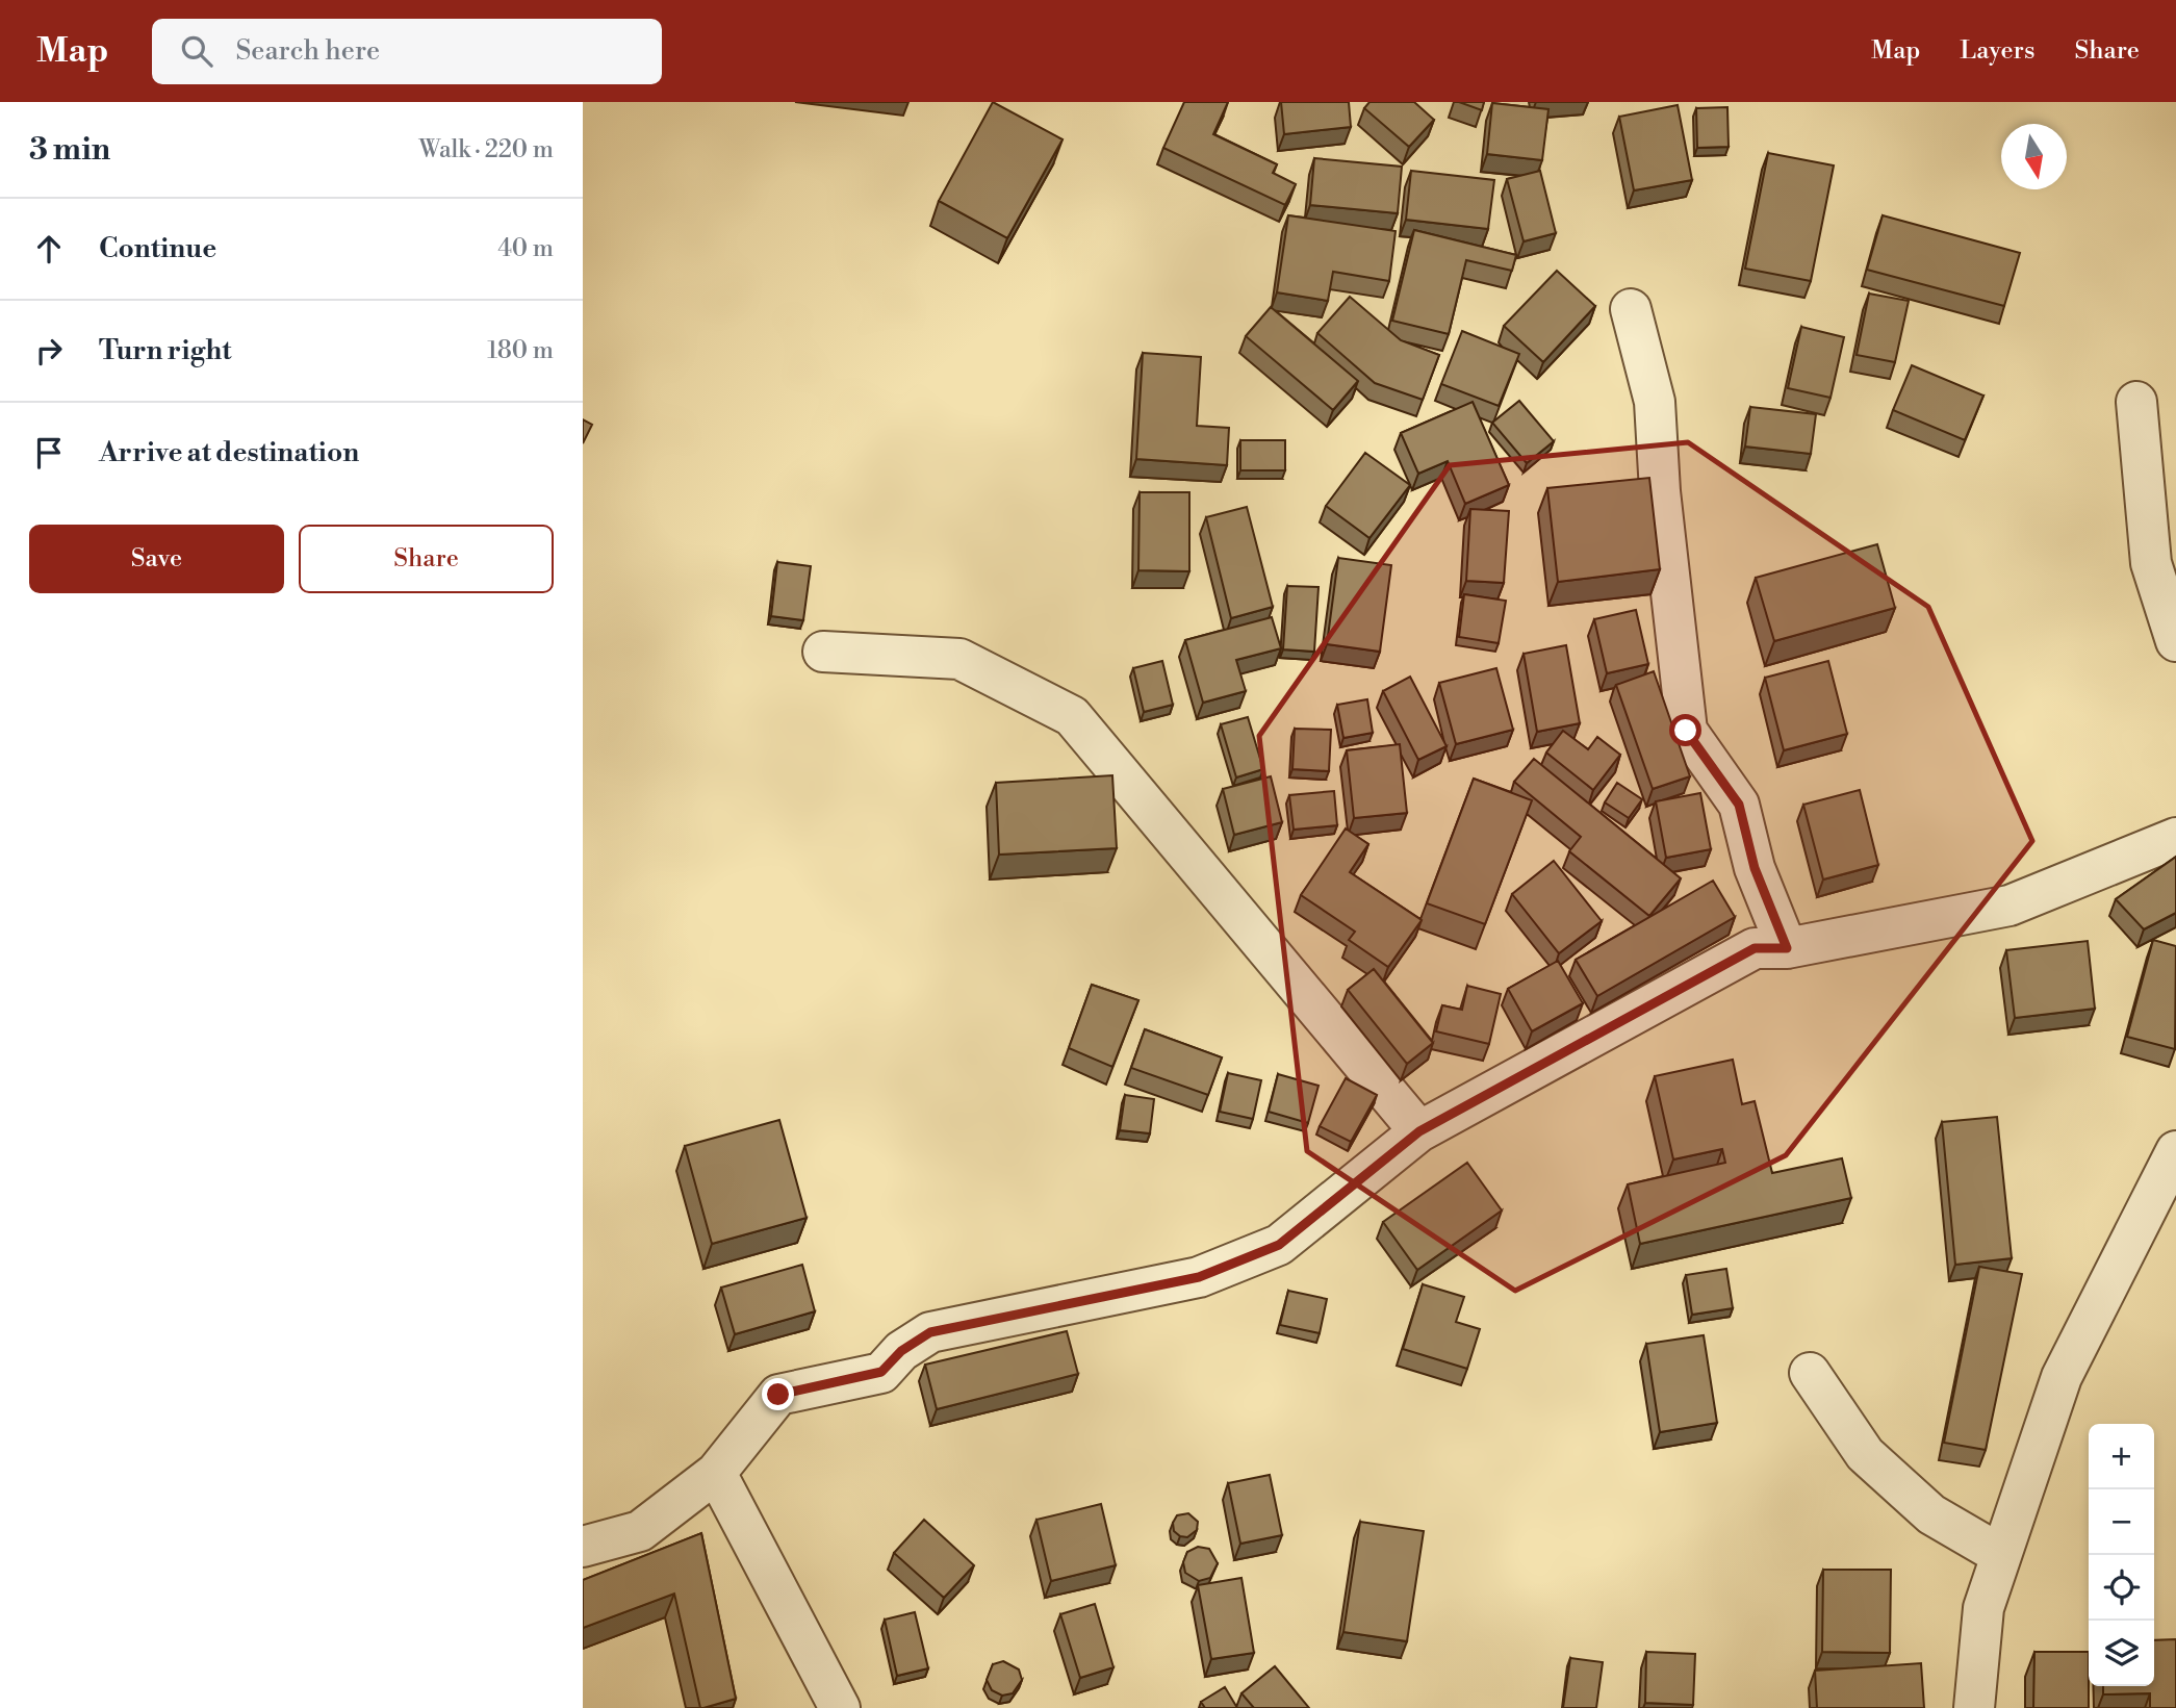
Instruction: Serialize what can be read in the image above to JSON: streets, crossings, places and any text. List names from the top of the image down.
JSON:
{
  "north": "bottom",
  "page": {
    "header": "Map",
    "search": "Search here",
    "nav": ["Map", "Layers", "Share"],
    "heading": ["3 min", "Walk · 220 m"],
    "list": [
      ["Continue", "40 m"],
      ["Turn right", "180 m"],
      "Arrive at destination"
    ],
    "buttons": ["Save", "Share"],
    "map_buttons": ["+", "−"]
  }
}
